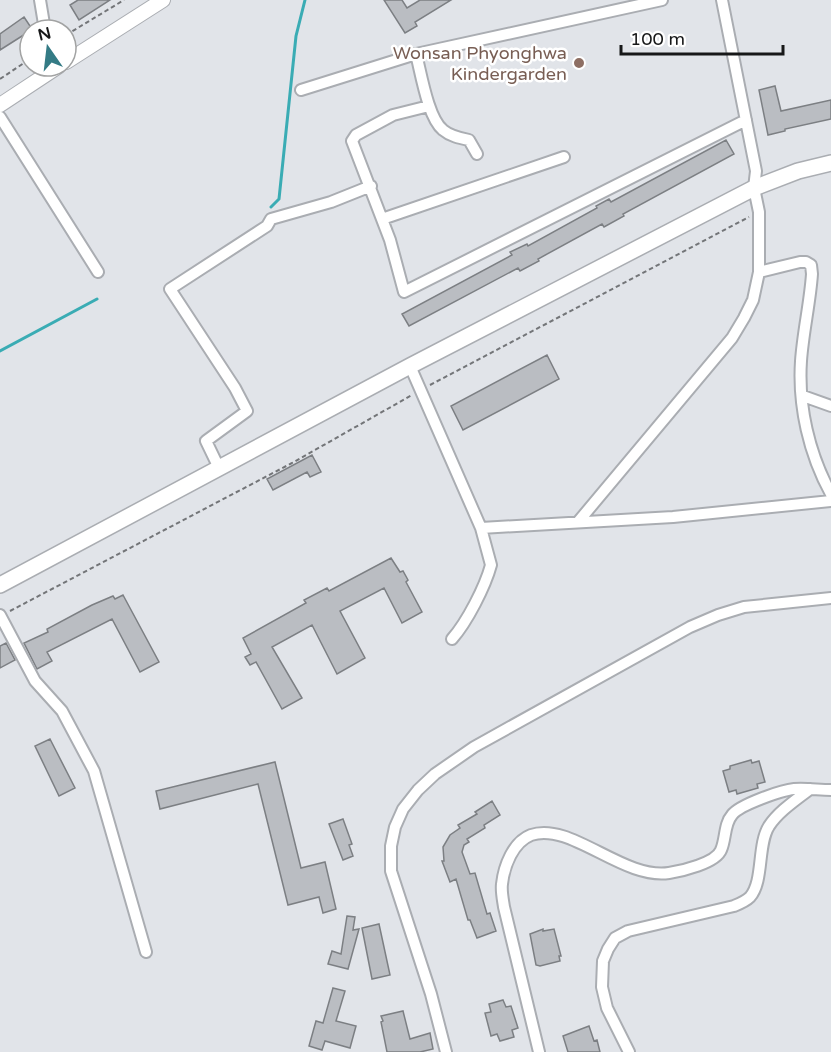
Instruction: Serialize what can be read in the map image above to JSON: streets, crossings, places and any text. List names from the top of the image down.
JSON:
{
  "places": ["Wonsan Phyonghwa Kindergarden"],
  "scale_bar": "100 m",
  "north": "top"
}
